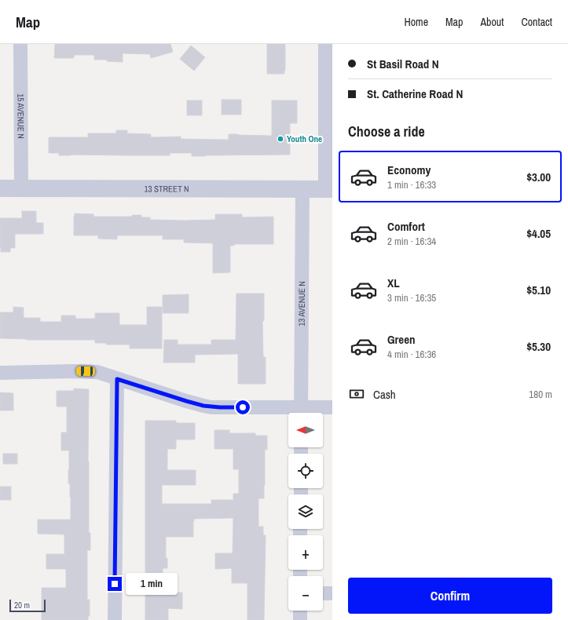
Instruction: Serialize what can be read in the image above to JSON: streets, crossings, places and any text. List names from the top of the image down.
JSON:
{
  "streets": {
    "street": ["15 AVENUE N", "13 STREET N", "13 AVENUE N"]
  },
  "crossings": [
    ["15 AVENUE N", "13 STREET N"],
    ["13 STREET N", "13 AVENUE N"]
  ],
  "places": ["Youth One"],
  "scale_bar": "20 m",
  "north": "left",
  "page": {
    "header": "Map",
    "nav": [
      "Home",
      "Map",
      "About",
      "Contact"
    ],
    "banner": ["St Basil Road N", "St. Catherine Road N"],
    "heading": "Choose a ride",
    "list": [
      {
        "name": "Economy",
        "note": "1 min · 16:33",
        "value": "$3.00"
      },
      {
        "name": "Comfort",
        "note": "2 min · 16:34",
        "value": "$4.05"
      },
      {
        "name": "XL",
        "note": "3 min · 16:35",
        "value": "$5.10"
      },
      {
        "name": "Green",
        "note": "4 min · 16:36",
        "value": "$5.30"
      }
    ],
    "pay": ["Cash", "180 m"],
    "map_buttons": ["+", "−"],
    "buttons": "Confirm",
    "bubble": "1 min",
    "scale": "20 m"
  }
}
